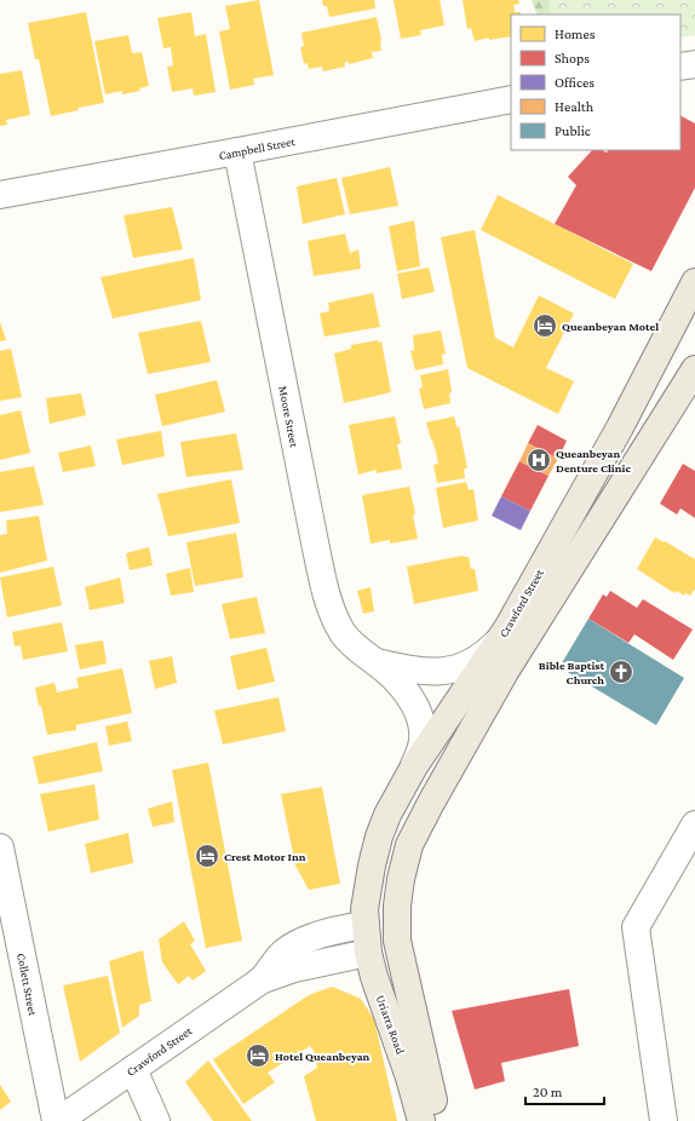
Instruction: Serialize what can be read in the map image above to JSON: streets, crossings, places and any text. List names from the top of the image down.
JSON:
{
  "streets": {
    "main road": ["Crawford Street", "Uriarra Road"],
    "street": ["Campbell Street", "Moore Street", "Collett Street"]
  },
  "crossings": [
    ["Campbell Street", "Moore Street"],
    ["Moore Street", "Crawford Street"],
    ["Crawford Street", "Collett Street"],
    ["Crawford Street", "Uriarra Road"]
  ],
  "places": {
    "hotel": ["Queanbeyan Motel", "Crest Motor Inn", "Hotel Queanbeyan"],
    "hospital": ["Queanbeyan Denture Clinic"],
    "church": ["Bible Baptist Church"]
  },
  "legend": [
    "Homes",
    "Shops",
    "Offices",
    "Health",
    "Public"
  ],
  "scale_bar": "20 m"
}
